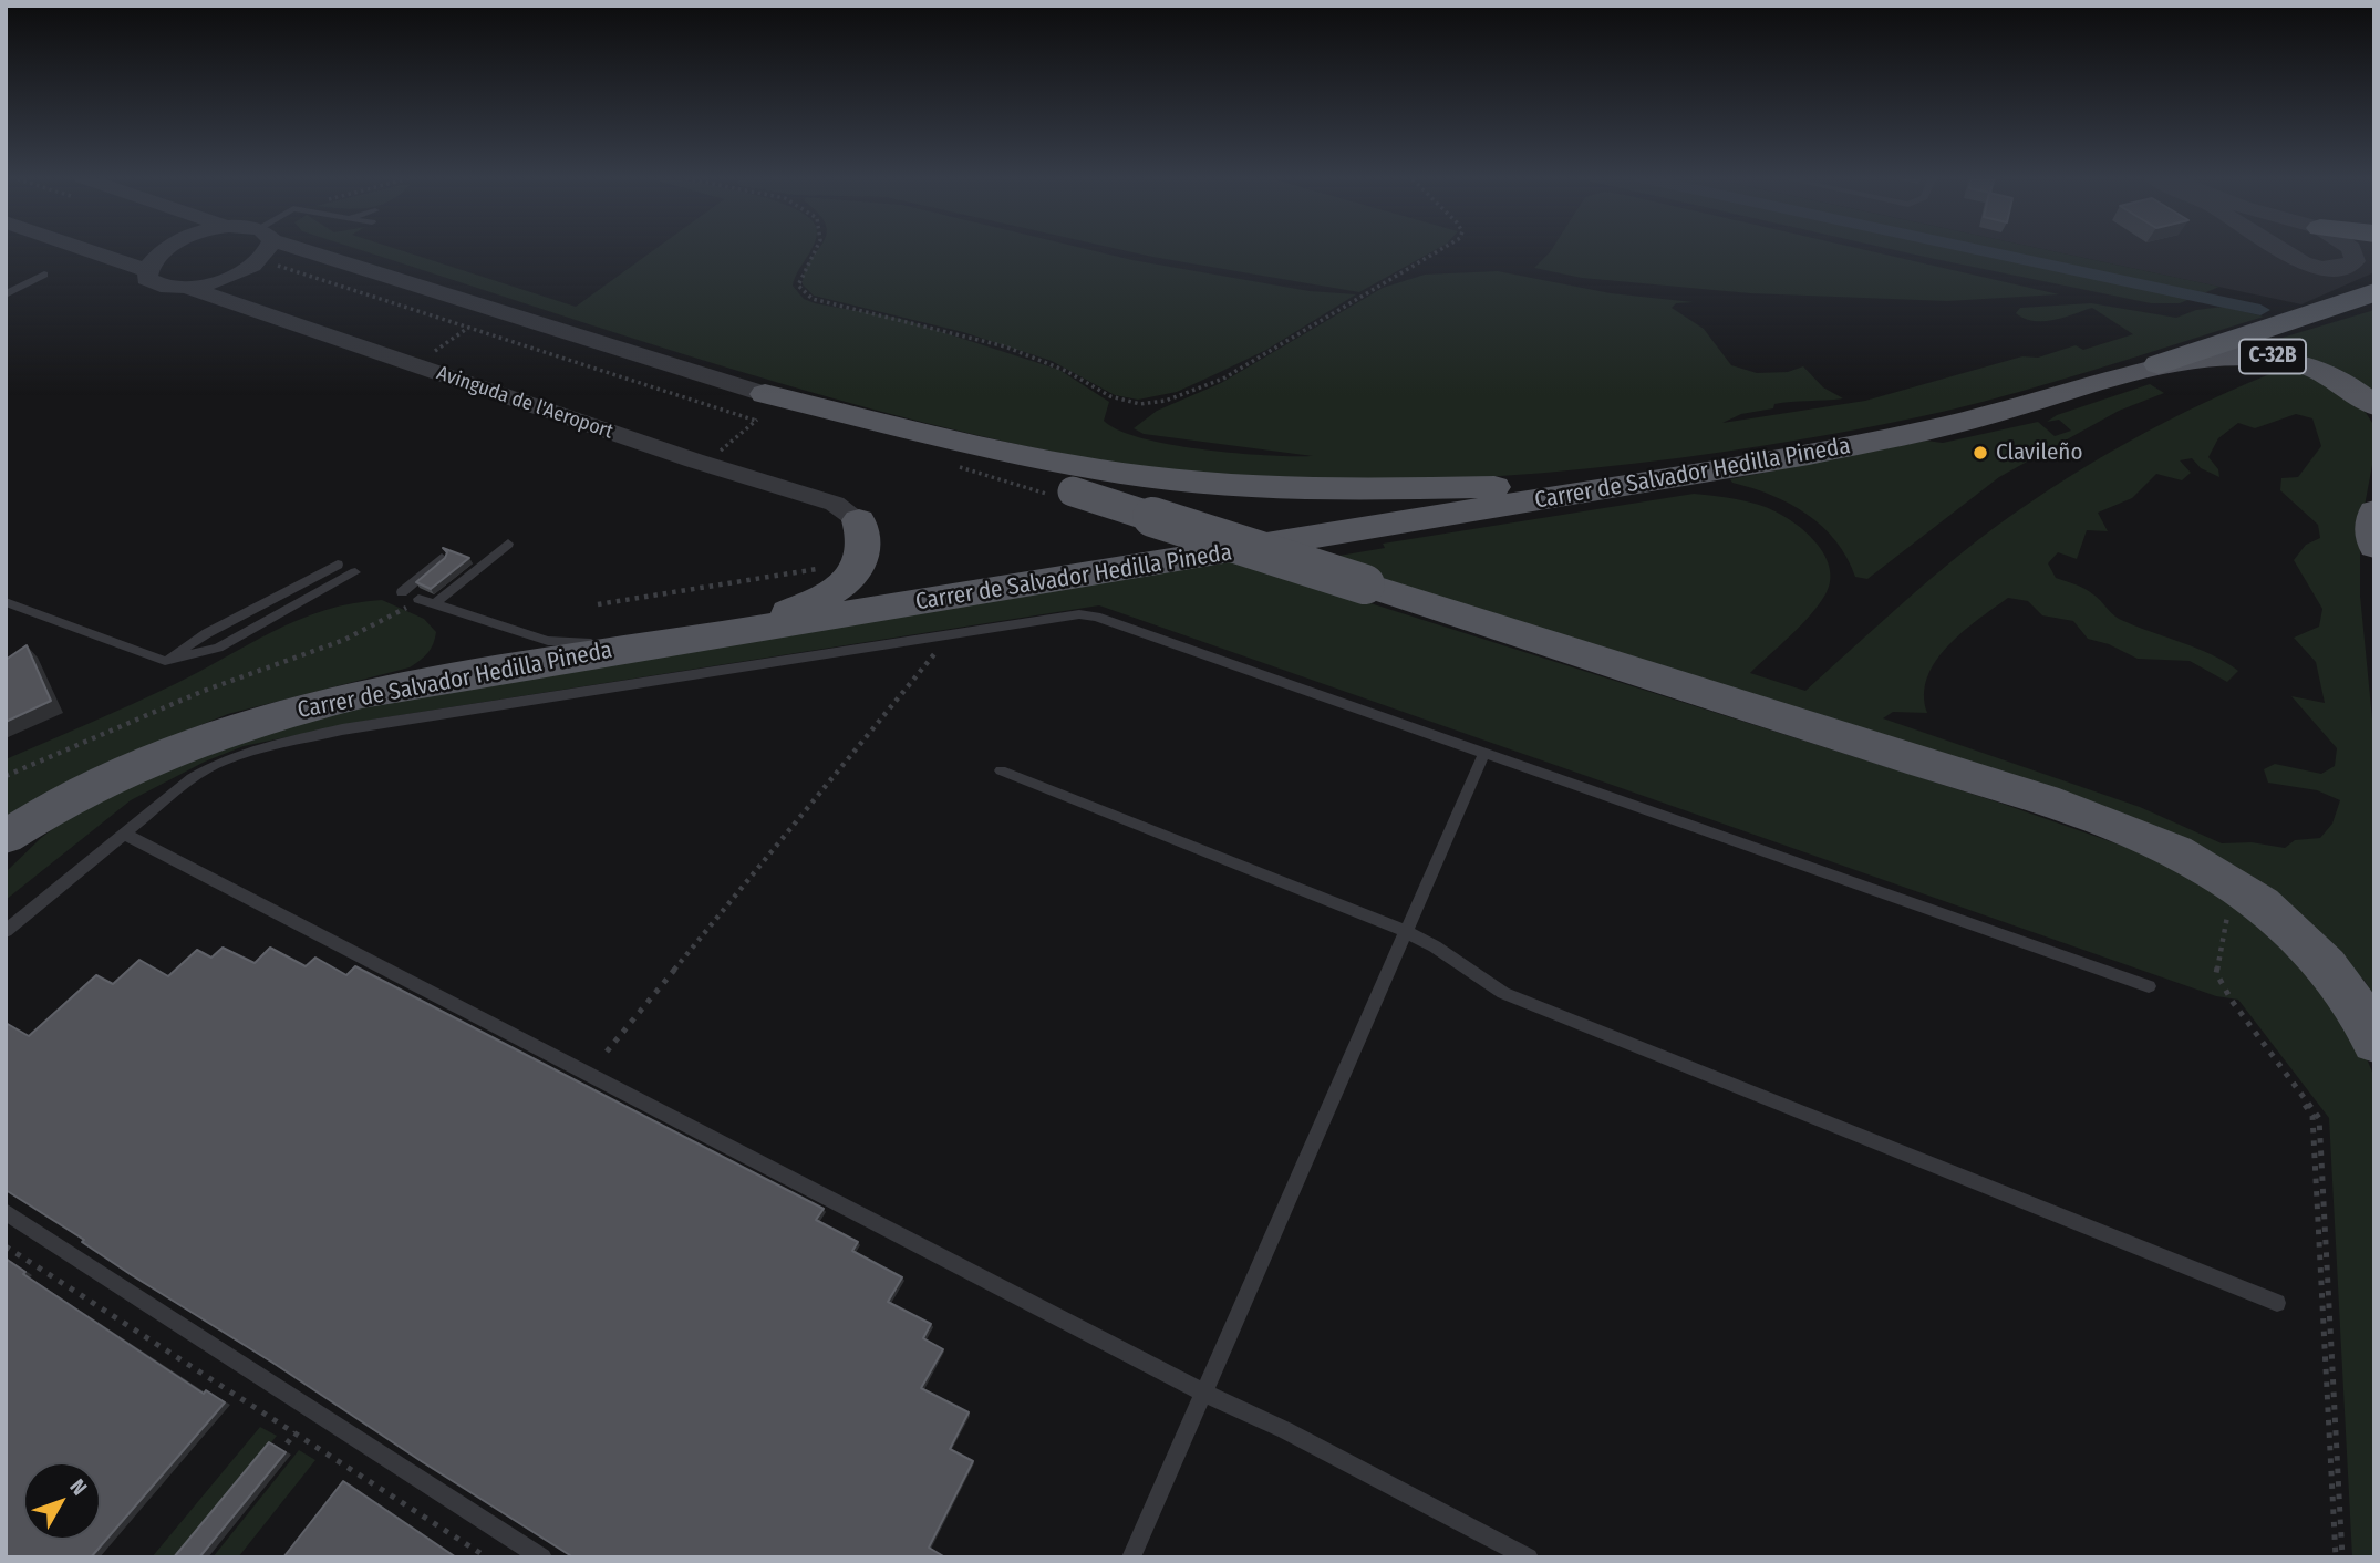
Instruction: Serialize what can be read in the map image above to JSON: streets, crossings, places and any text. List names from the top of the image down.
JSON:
{
  "streets": {
    "highway": ["C-32B"],
    "main road": ["Carrer de Salvador Hedilla Pineda"],
    "street": ["Avinguda de l'Aeroport"]
  },
  "crossings": [
    ["C-32B", "Carrer de Salvador Hedilla Pineda"]
  ],
  "places": ["Clavileño"],
  "north": "top right"
}
